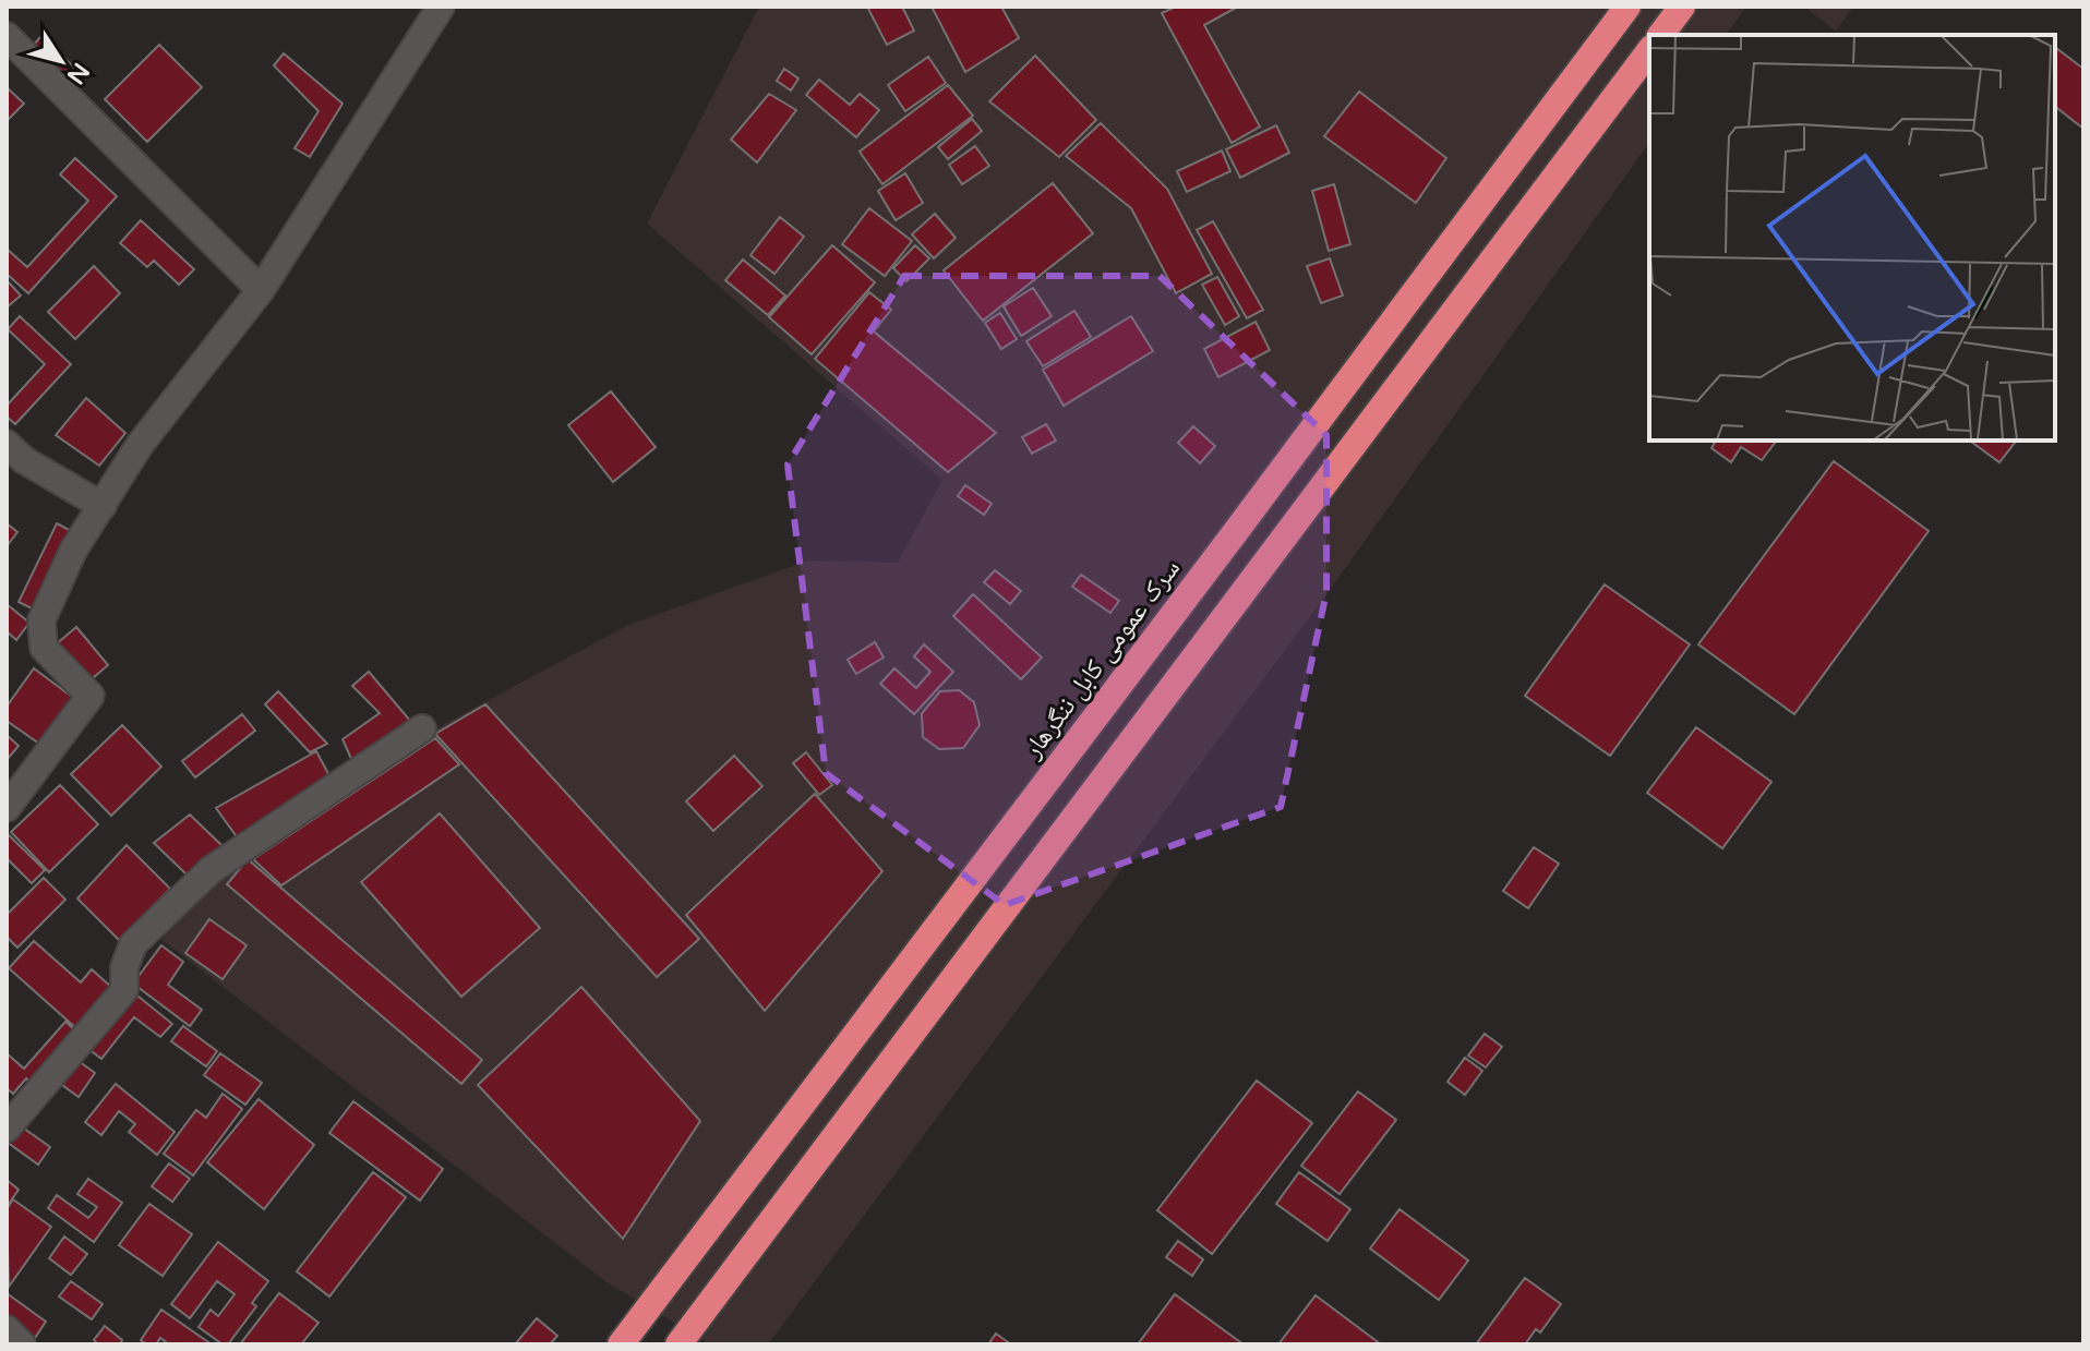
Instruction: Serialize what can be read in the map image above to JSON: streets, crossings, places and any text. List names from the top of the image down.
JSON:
{
  "streets": {
    "highway": ["سرک عمومی کابل ننگرهار"]
  },
  "north": "bottom right"
}
